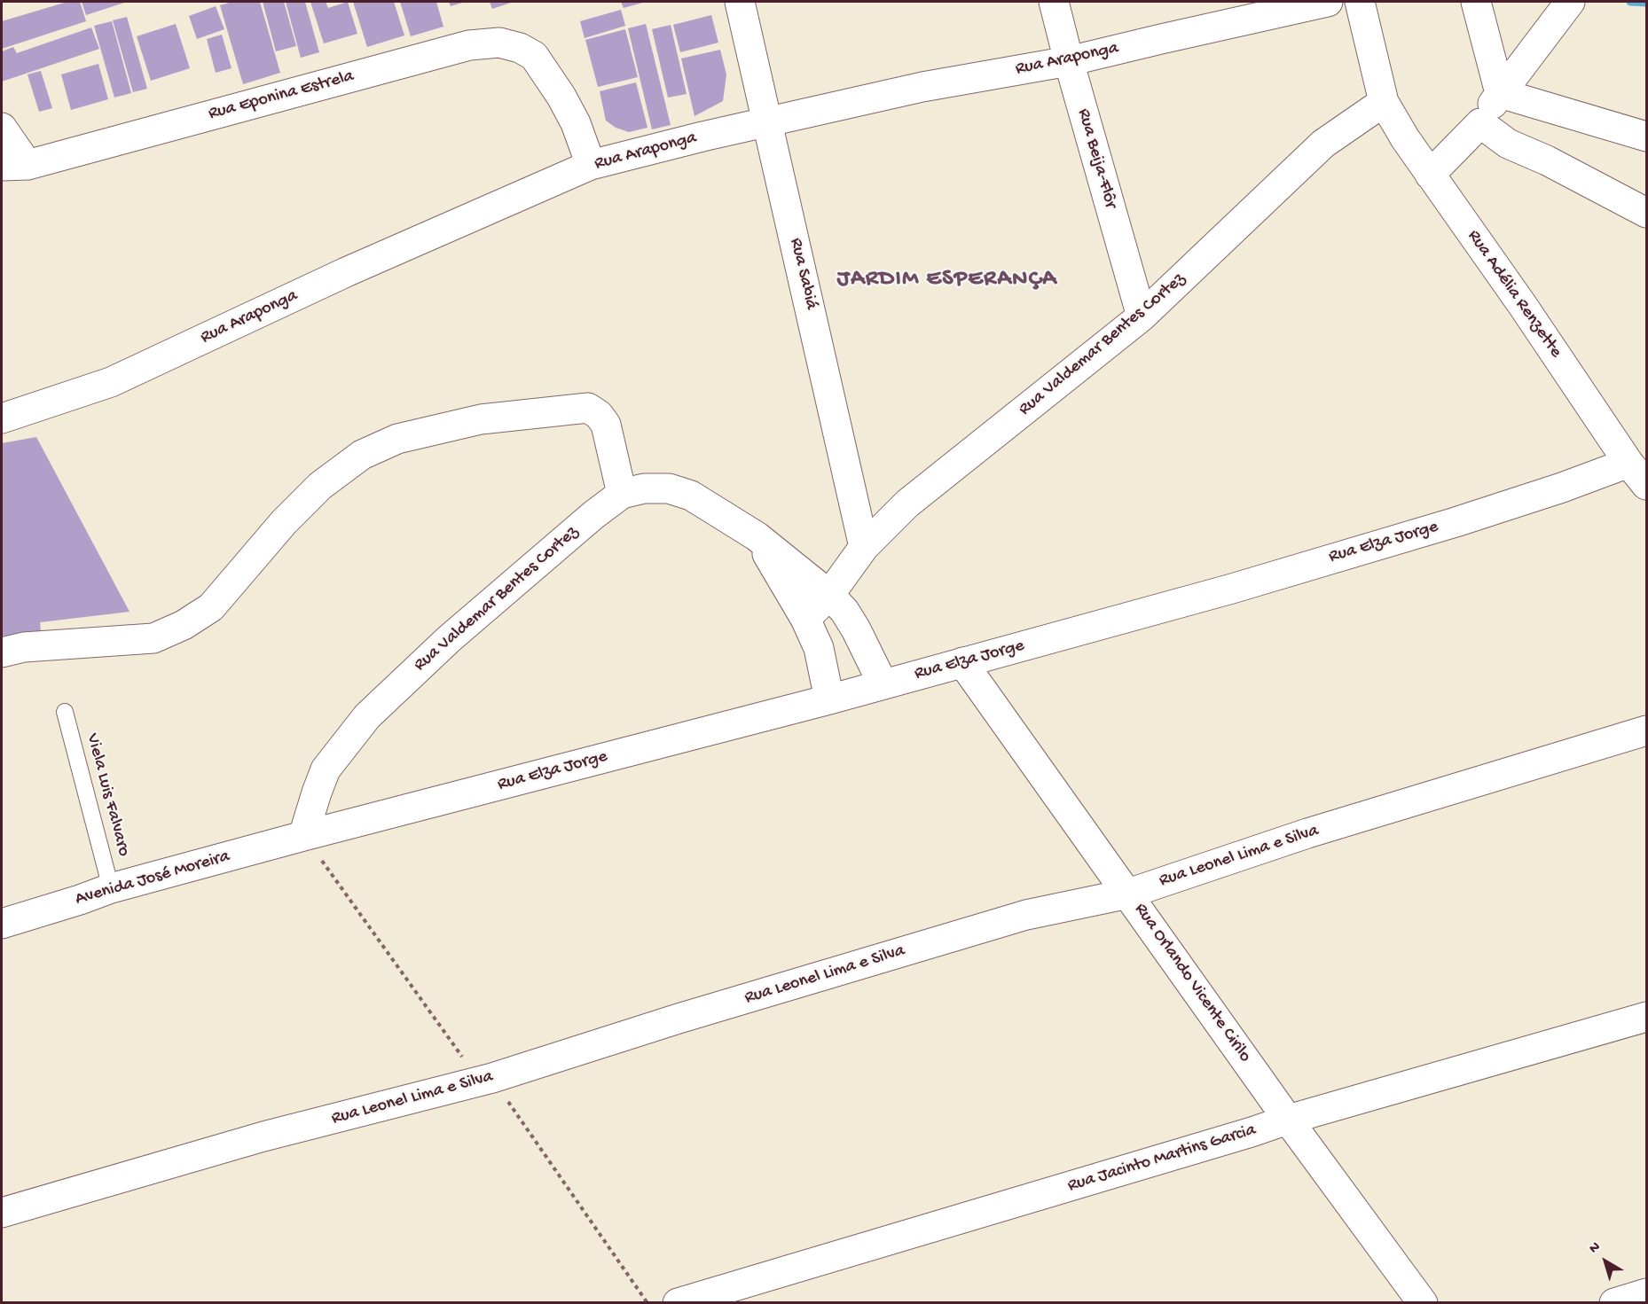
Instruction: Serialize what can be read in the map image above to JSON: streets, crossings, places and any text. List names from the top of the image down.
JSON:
{
  "streets": {
    "street": [
      "Rua Araponga",
      "Rua Eponina Estrela",
      "Rua Beija-Flôr",
      "Rua Sabiá",
      "Rua Adélia Renzette",
      "Rua Valdemar Bentes Cortez",
      "Rua Elza Jorge",
      "Rua Leonel Lima e Silva",
      "Avenida José Moreira",
      "Rua Orlando Vicente Cirilo",
      "Rua Jacinto Martins Garcia"
    ],
    "lane": ["Viela Luis Falvaro"]
  },
  "crossings": [
    ["Rua Araponga", "Rua Eponina Estrela"],
    ["Rua Araponga", "Rua Beija-Flôr"],
    ["Rua Araponga", "Rua Sabiá"],
    ["Rua Beija-Flôr", "Rua Valdemar Bentes Cortez"],
    ["Rua Sabiá", "Rua Valdemar Bentes Cortez"],
    ["Rua Adélia Renzette", "Rua Valdemar Bentes Cortez"],
    ["Rua Adélia Renzette", "Rua Elza Jorge"],
    ["Rua Valdemar Bentes Cortez", "Rua Elza Jorge"],
    ["Rua Valdemar Bentes Cortez", "Avenida José Moreira"],
    ["Rua Elza Jorge", "Avenida José Moreira"],
    ["Rua Elza Jorge", "Rua Orlando Vicente Cirilo"],
    ["Viela Luis Falvaro", "Avenida José Moreira"],
    ["Rua Leonel Lima e Silva", "Rua Orlando Vicente Cirilo"],
    ["Rua Orlando Vicente Cirilo", "Rua Jacinto Martins Garcia"]
  ],
  "districts": ["JARDIM ESPERANÇA"],
  "north": "top left"
}
